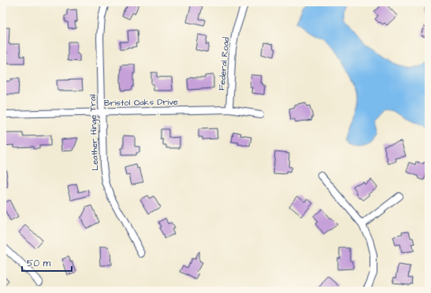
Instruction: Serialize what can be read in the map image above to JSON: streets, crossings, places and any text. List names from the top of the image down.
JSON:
{
  "streets": {
    "street": ["Federal Road", "Bristol Oaks Drive", "Leather Hinge Trail"]
  },
  "crossings": [
    ["Federal Road", "Bristol Oaks Drive"],
    ["Bristol Oaks Drive", "Leather Hinge Trail"]
  ],
  "scale_bar": "50 m"
}
